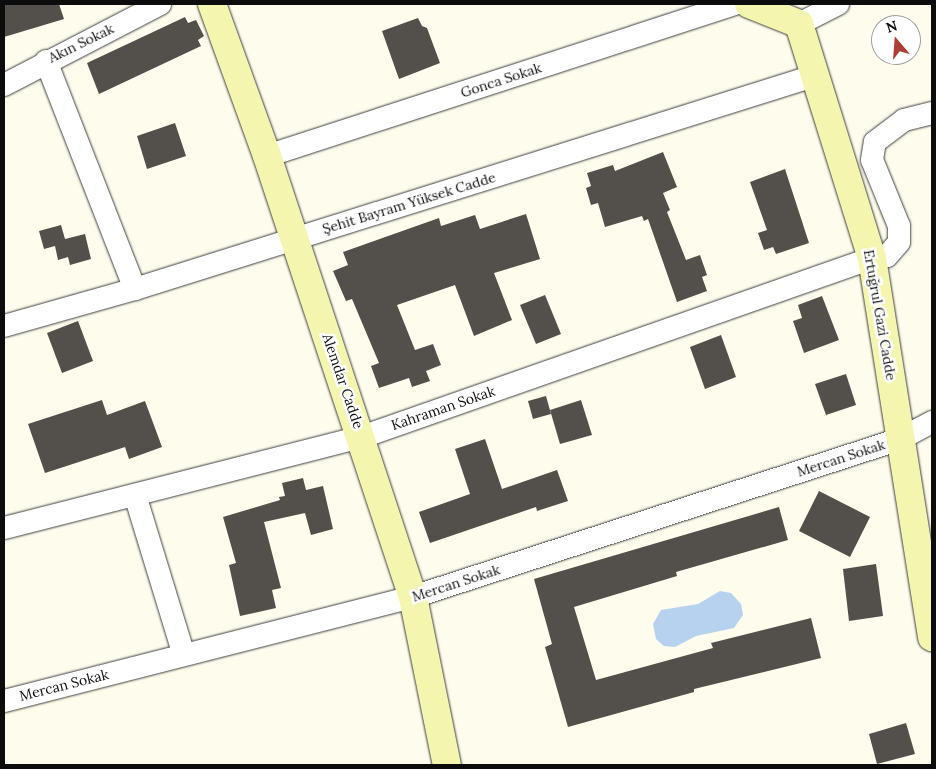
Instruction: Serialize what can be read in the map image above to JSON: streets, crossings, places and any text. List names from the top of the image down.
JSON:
{
  "streets": {
    "street": [
      "Akın Sokak",
      "Gonca Sokak",
      "Şehit Bayram Yüksek Cadde",
      "Ertuğrul Gazi Cadde",
      "Alemdar Cadde",
      "Kahraman Sokak",
      "Mercan Sokak"
    ]
  },
  "crossings": [
    ["Gonca Sokak", "Alemdar Cadde"],
    ["Şehit Bayram Yüksek Cadde", "Ertuğrul Gazi Cadde"],
    ["Şehit Bayram Yüksek Cadde", "Alemdar Cadde"],
    ["Ertuğrul Gazi Cadde", "Kahraman Sokak"],
    ["Ertuğrul Gazi Cadde", "Mercan Sokak"],
    ["Alemdar Cadde", "Kahraman Sokak"],
    ["Alemdar Cadde", "Mercan Sokak"]
  ],
  "north": "top"
}
